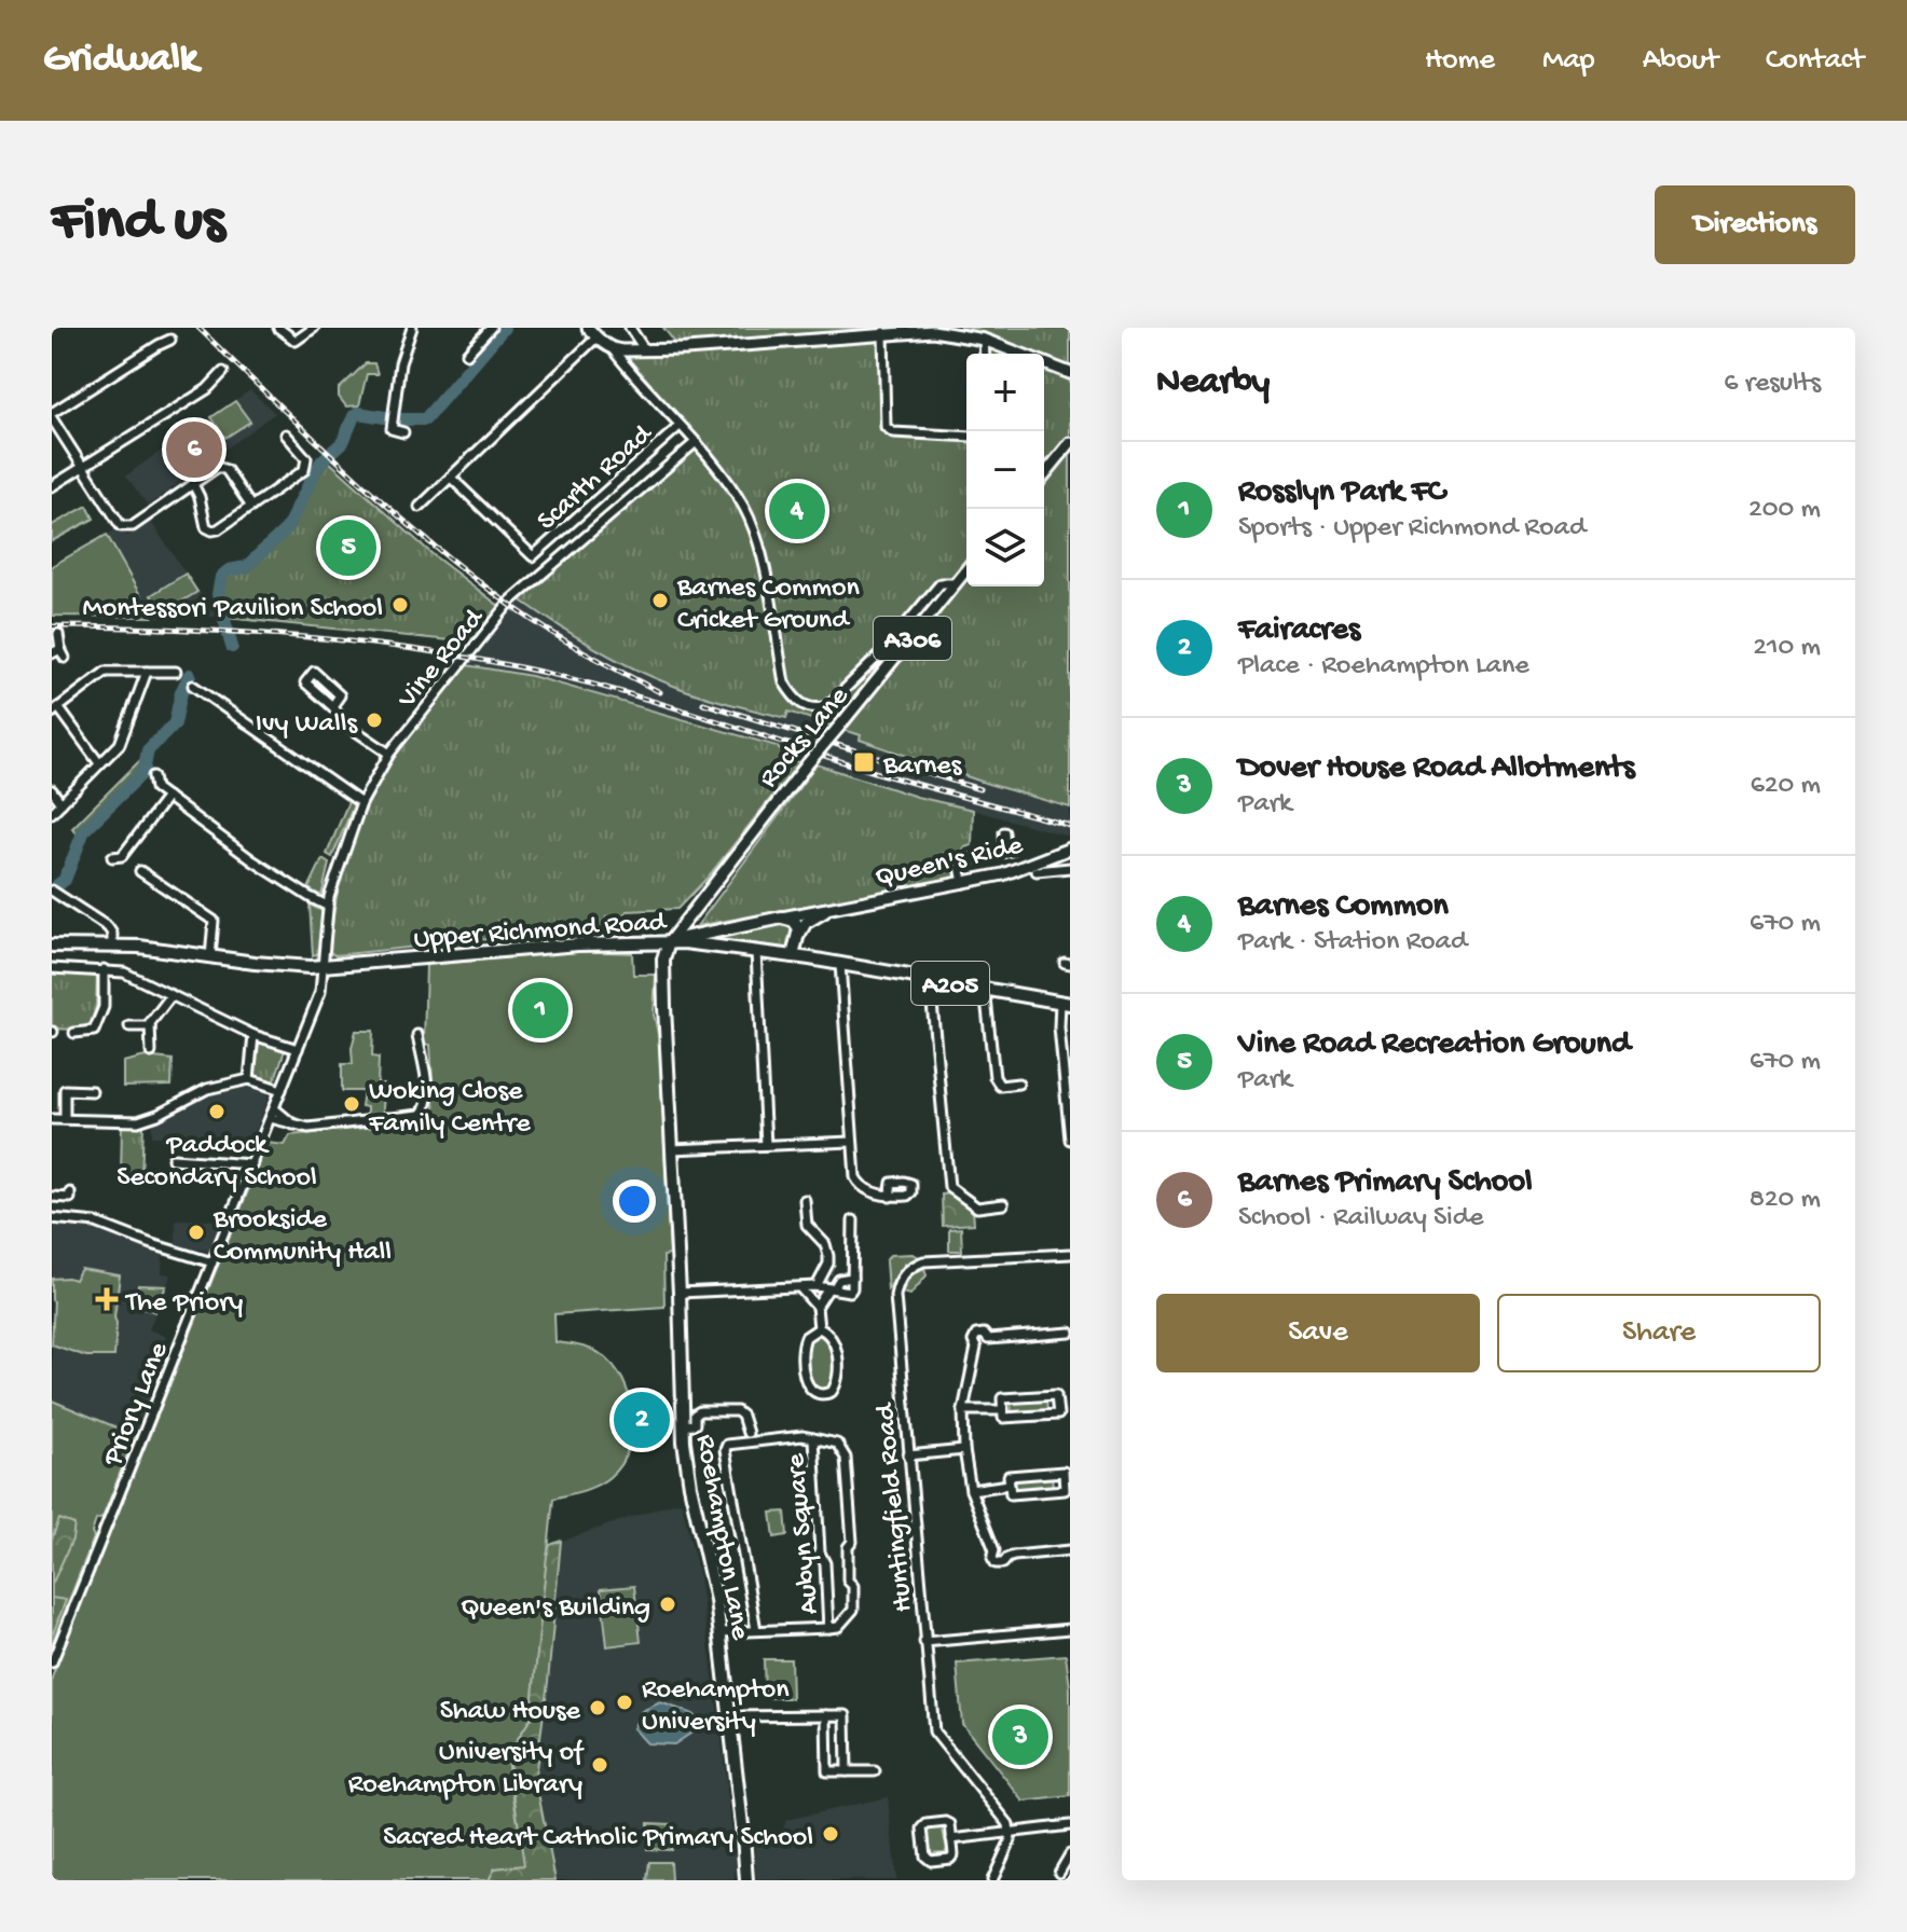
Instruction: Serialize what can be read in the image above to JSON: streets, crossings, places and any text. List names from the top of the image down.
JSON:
{
  "streets": {
    "highway": [
      "Queen's Ride",
      "Upper Richmond Road",
      "A205",
      "Roehampton Lane"
    ],
    "main road": ["A306", "Rocks Lane"],
    "street": [
      "Scarth Road",
      "Vine Road",
      "Priory Lane",
      "Huntingfield Road",
      "Aubyn Square"
    ]
  },
  "crossings": [
    ["Vine Road", "Upper Richmond Road"],
    ["Vine Road", "Priory Lane"],
    ["Rocks Lane", "Queen's Ride"],
    ["Rocks Lane", "Upper Richmond Road"],
    ["Rocks Lane", "Roehampton Lane"],
    ["Queen's Ride", "Upper Richmond Road"],
    ["Queen's Ride", "Roehampton Lane"],
    ["Upper Richmond Road", "A205"],
    ["Upper Richmond Road", "Priory Lane"],
    ["Upper Richmond Road", "Roehampton Lane"],
    ["Aubyn Square", "Roehampton Lane"]
  ],
  "places": {
    "other": [
      "Barnes Common Cricket Ground",
      "Montessori Pavilion School",
      "Ivy Walls",
      "Woking Close Family Centre",
      "Paddock Secondary School",
      "Brookside Community Hall",
      "Queen's Building",
      "Roehampton University",
      "Shaw House",
      "University of Roehampton Library",
      "Sacred Heart Catholic Primary School"
    ],
    "transit": ["Barnes"],
    "health": ["The Priory"]
  },
  "page": {
    "header": "Gridwalk",
    "nav": [
      "Home",
      "Map",
      "About",
      "Contact"
    ],
    "buttons": [
      "Directions",
      ["Save", "Share"]
    ],
    "title": "Find us",
    "heading": ["Nearby", "6 results"],
    "map_buttons": ["+", "−"],
    "pins": [
      "6",
      "4",
      "5",
      "1",
      "2",
      "3"
    ],
    "list": [
      {
        "mark": "1",
        "name": "Rosslyn Park FC",
        "note": "Sports · Upper Richmond Road",
        "value": "200 m"
      },
      {
        "mark": "2",
        "name": "Fairacres",
        "note": "Place · Roehampton Lane",
        "value": "210 m"
      },
      {
        "mark": "3",
        "name": "Dover House Road Allotments",
        "note": "Park",
        "value": "620 m"
      },
      {
        "mark": "4",
        "name": "Barnes Common",
        "note": "Park · Station Road",
        "value": "670 m"
      },
      {
        "mark": "5",
        "name": "Vine Road Recreation Ground",
        "note": "Park",
        "value": "670 m"
      },
      {
        "mark": "6",
        "name": "Barnes Primary School",
        "note": "School · Railway Side",
        "value": "820 m"
      }
    ]
  }
}
